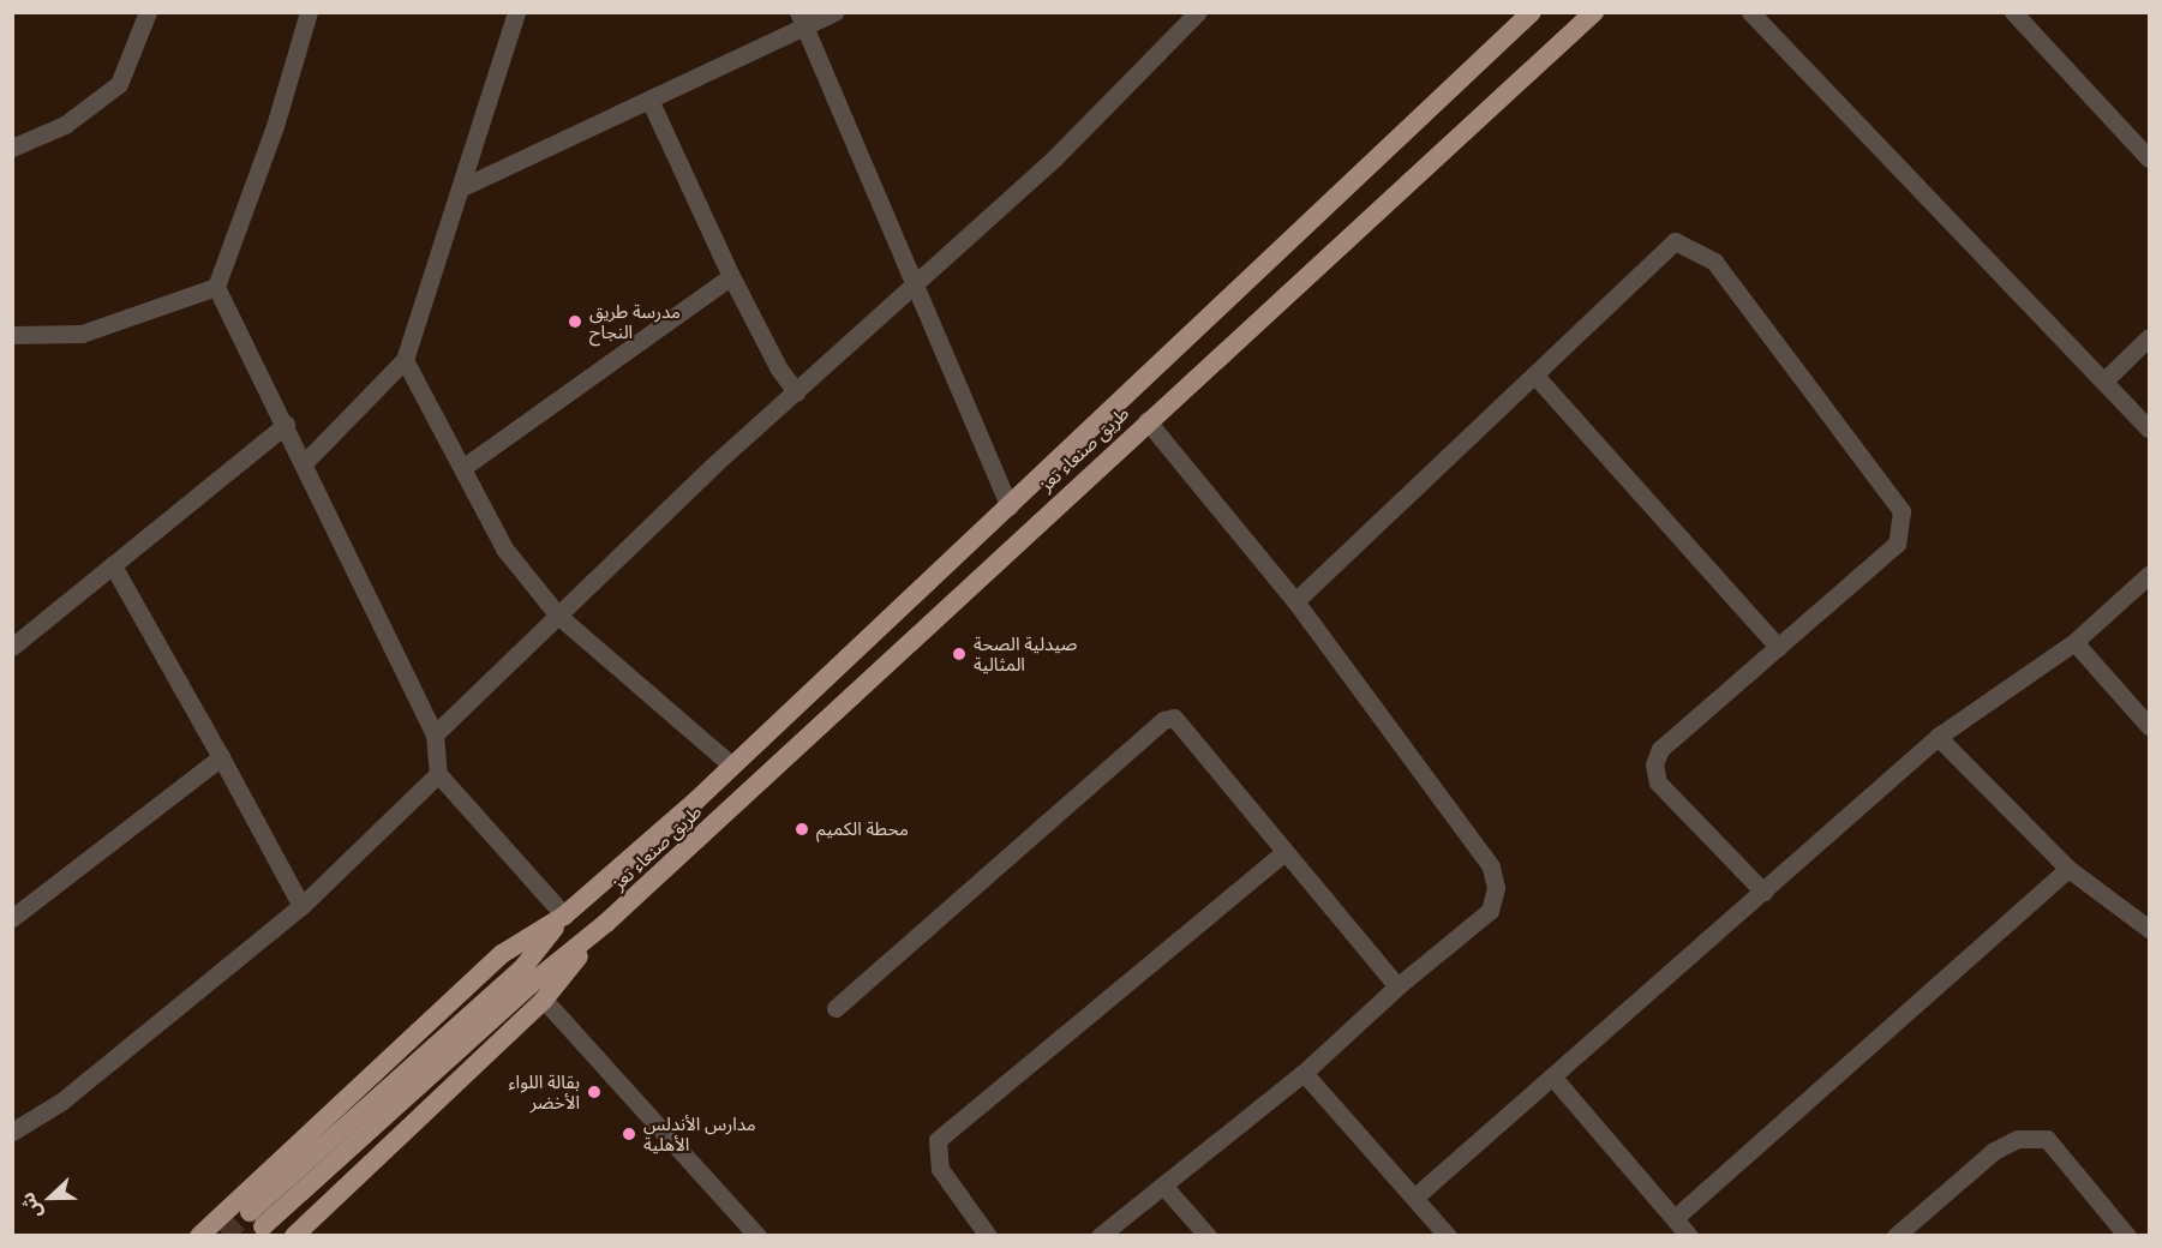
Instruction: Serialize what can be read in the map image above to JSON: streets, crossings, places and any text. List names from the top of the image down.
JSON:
{
  "streets": {
    "highway": ["طريق صنعاء تعز"]
  },
  "places": [
    "مدرسة طريق النجاح",
    "صيدلية الصحة المثالية",
    "محطة الكميم",
    "بقالة اللواء الأخضر",
    "مدارس الأندلس الأهلية"
  ],
  "north": "left"
}
